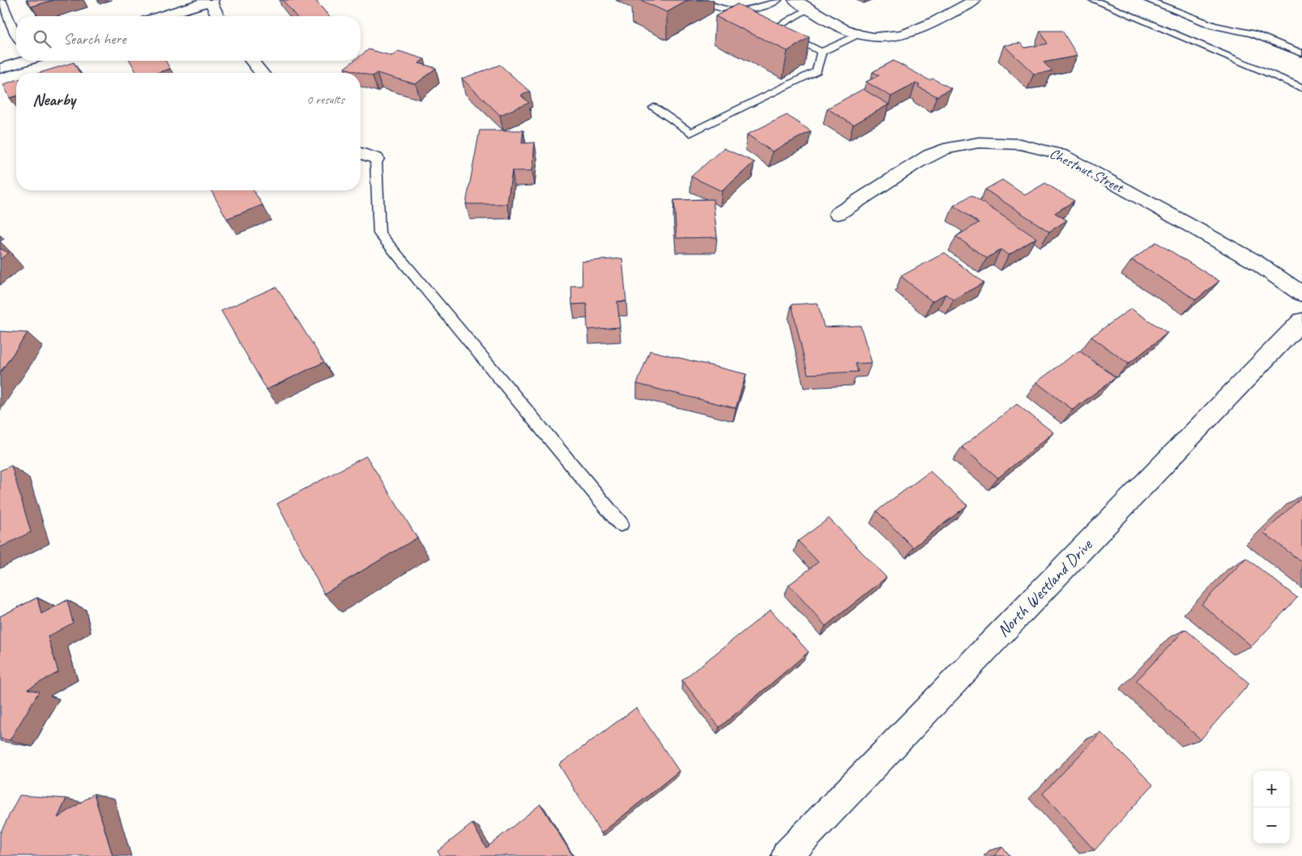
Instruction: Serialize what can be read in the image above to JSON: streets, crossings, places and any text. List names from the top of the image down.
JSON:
{
  "streets": {
    "street": ["Chestnut Street", "North Westland Drive"]
  },
  "page": {
    "search": "Search here",
    "heading": ["Nearby", "0 results"],
    "map_buttons": ["+", "−"]
  }
}
